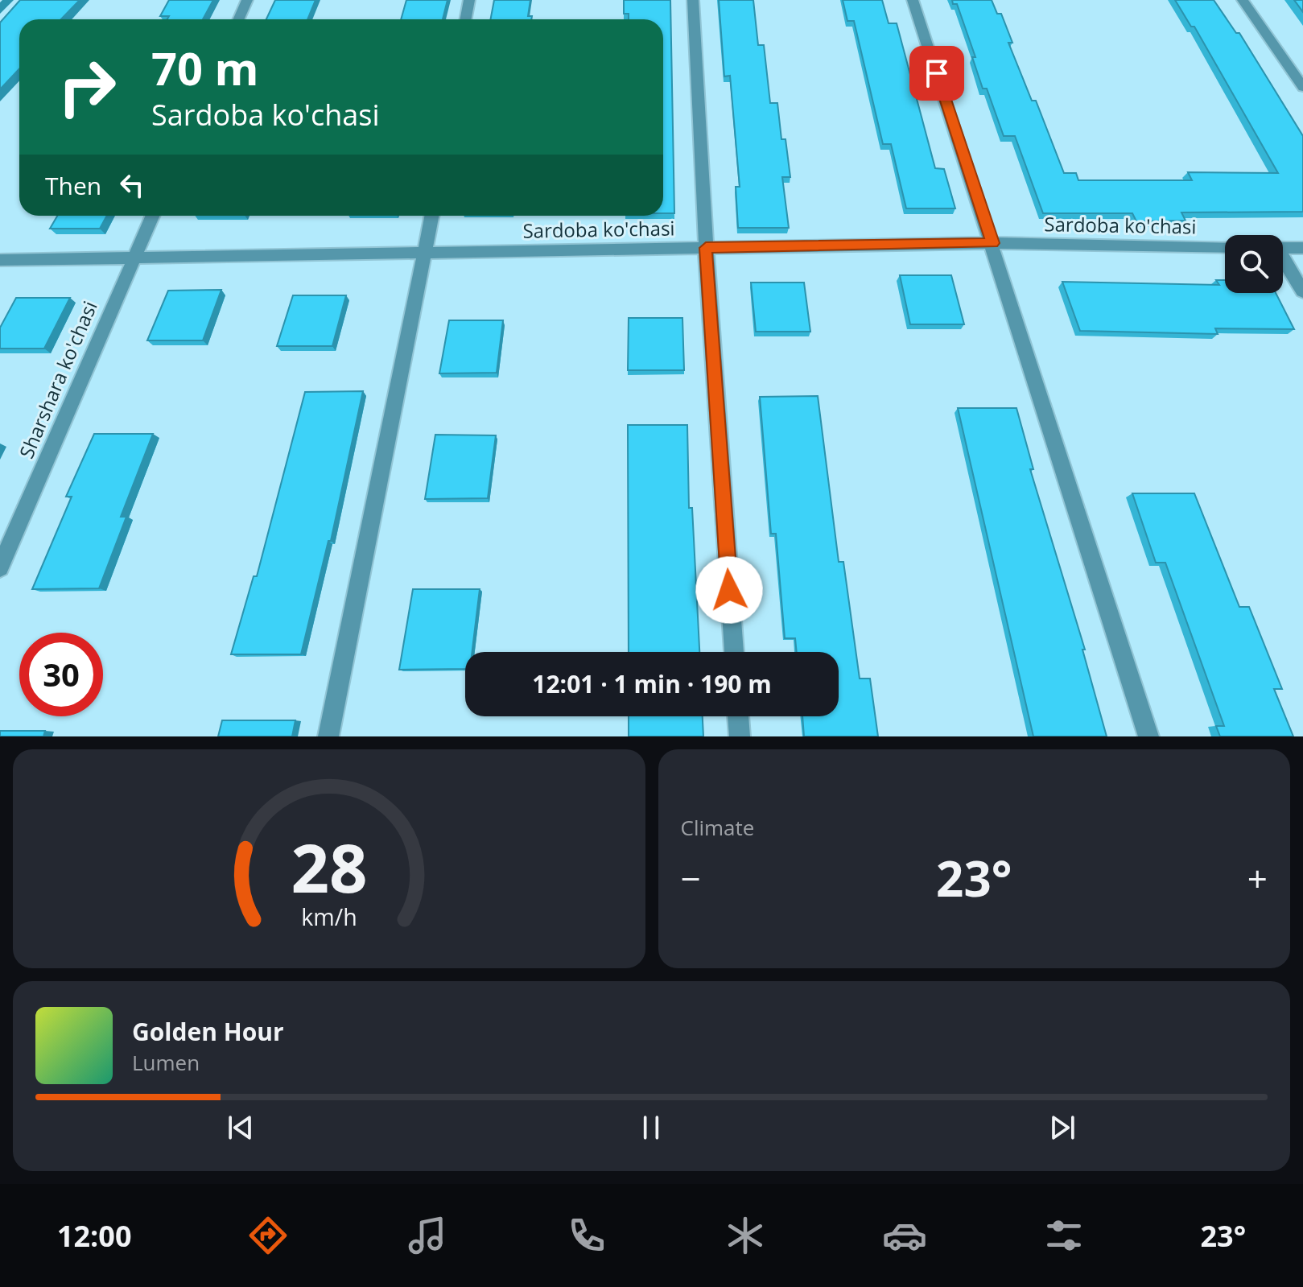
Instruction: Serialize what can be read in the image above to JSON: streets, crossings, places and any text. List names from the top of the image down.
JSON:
{
  "streets": {
    "street": ["Sardoba ko'chasi", "Sharshara ko'chasi"]
  },
  "crossings": [
    ["Sardoba ko'chasi", "Sharshara ko'chasi"]
  ],
  "page": {
    "turn": ["70 m", "Sardoba ko'chasi"],
    "then": "Then",
    "limit": "30",
    "trip": "12:01 · 1 min · 190 m",
    "tile": "Climate",
    "heat": ["−", "23°", "+"],
    "song": ["Golden Hour", "Lumen"],
    "tabs": ["12:00", "23°"],
    "gauge": ["28", "km/h"]
  }
}
